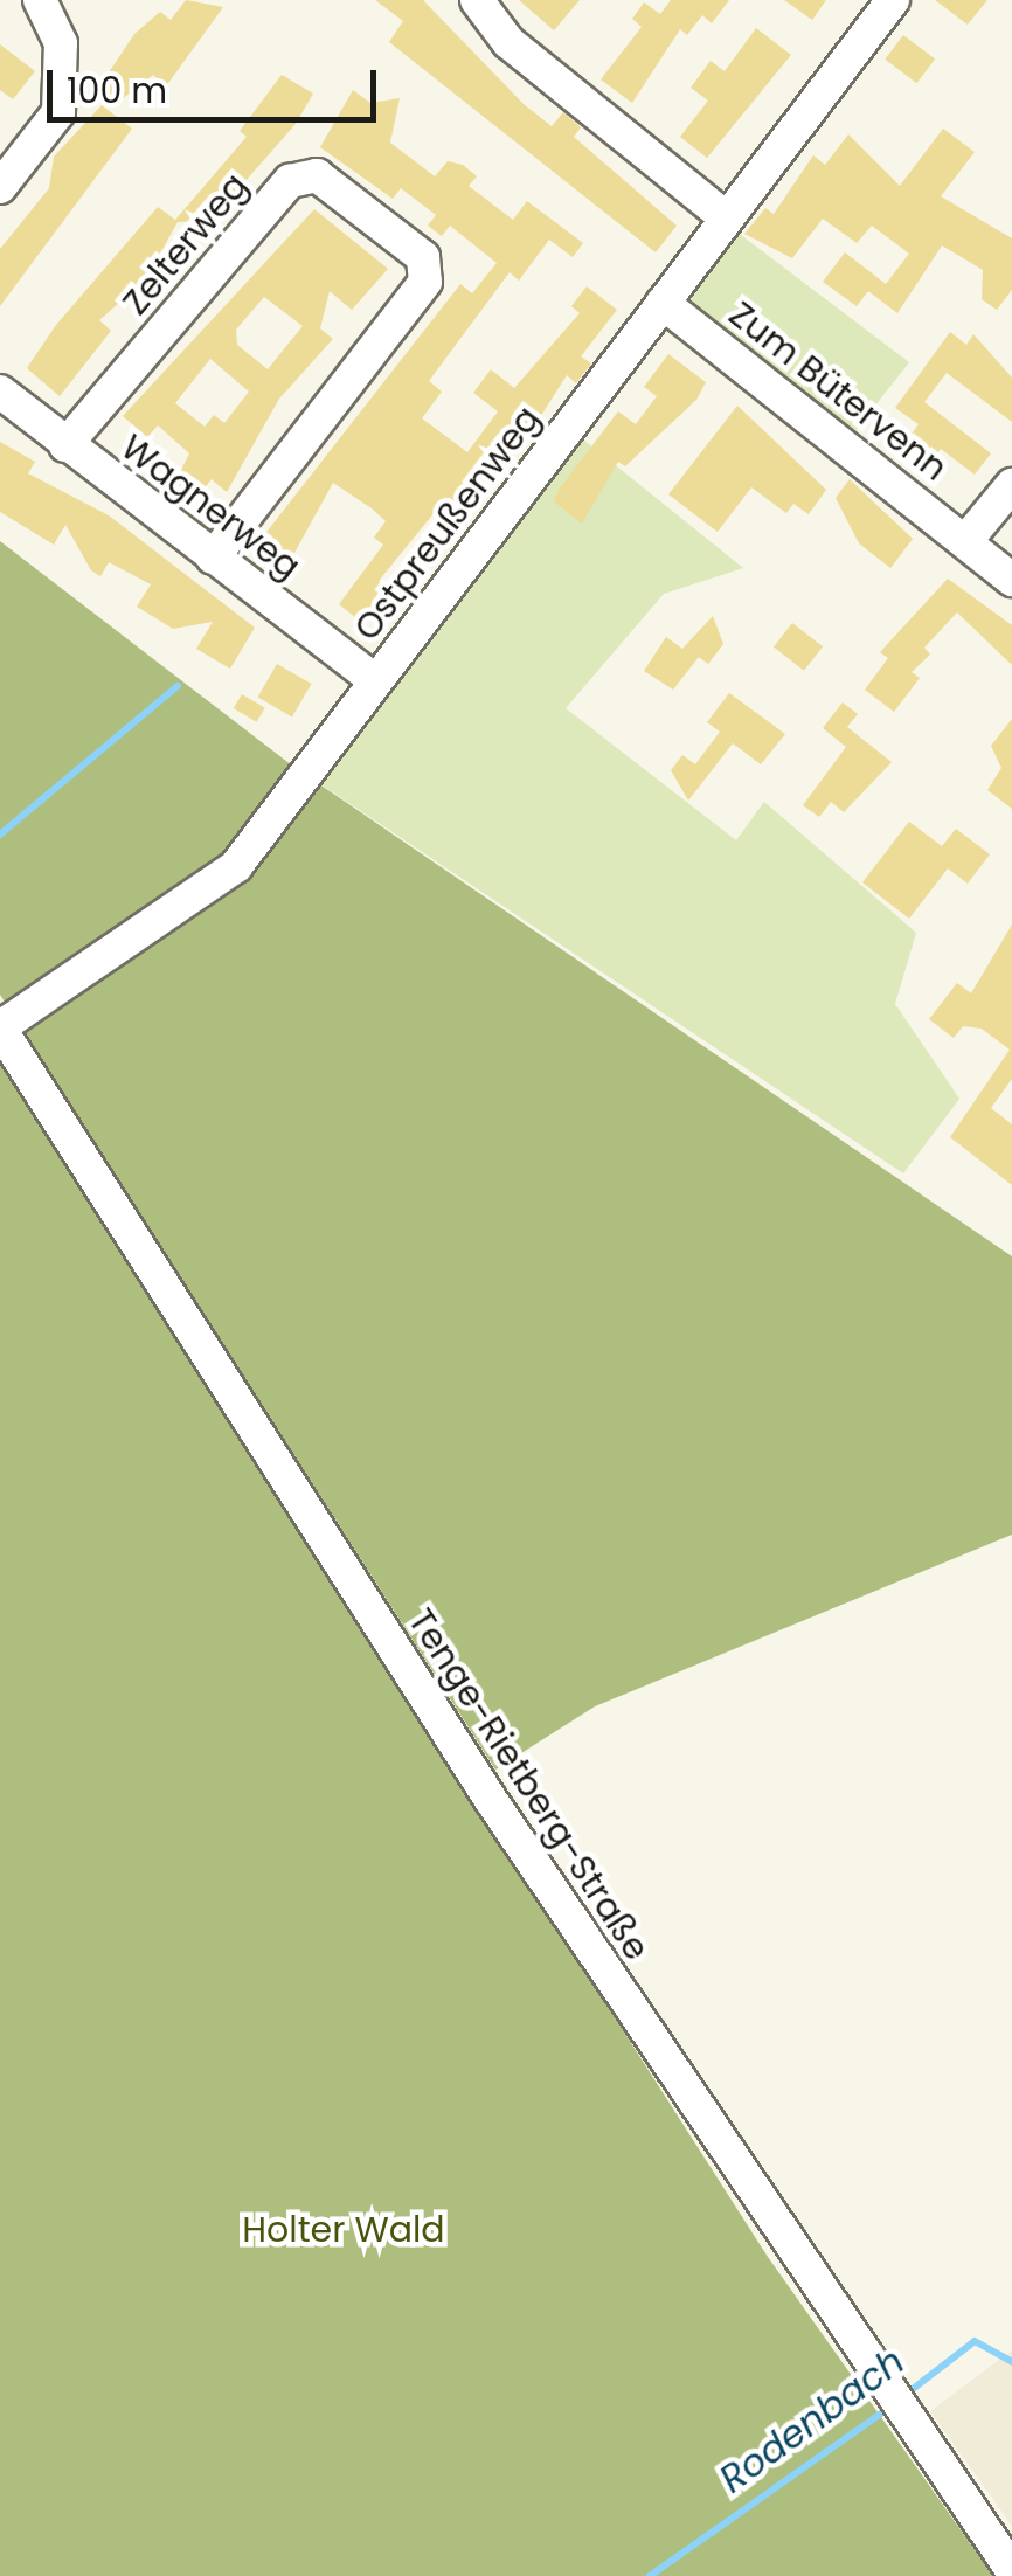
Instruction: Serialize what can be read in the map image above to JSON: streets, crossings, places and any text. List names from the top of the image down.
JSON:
{
  "streets": {
    "street": [
      "Zelterweg",
      "Zum Bütervenn",
      "Wagnerweg",
      "Ostpreußenweg",
      "Tenge-Rietberg-Straße"
    ]
  },
  "crossings": [
    ["Zelterweg", "Wagnerweg"],
    ["Zum Bütervenn", "Ostpreußenweg"],
    ["Wagnerweg", "Ostpreußenweg"],
    ["Ostpreußenweg", "Tenge-Rietberg-Straße"]
  ],
  "water": ["Rodenbach"],
  "parks": ["Holter Wald"],
  "scale_bar": "100 m"
}
